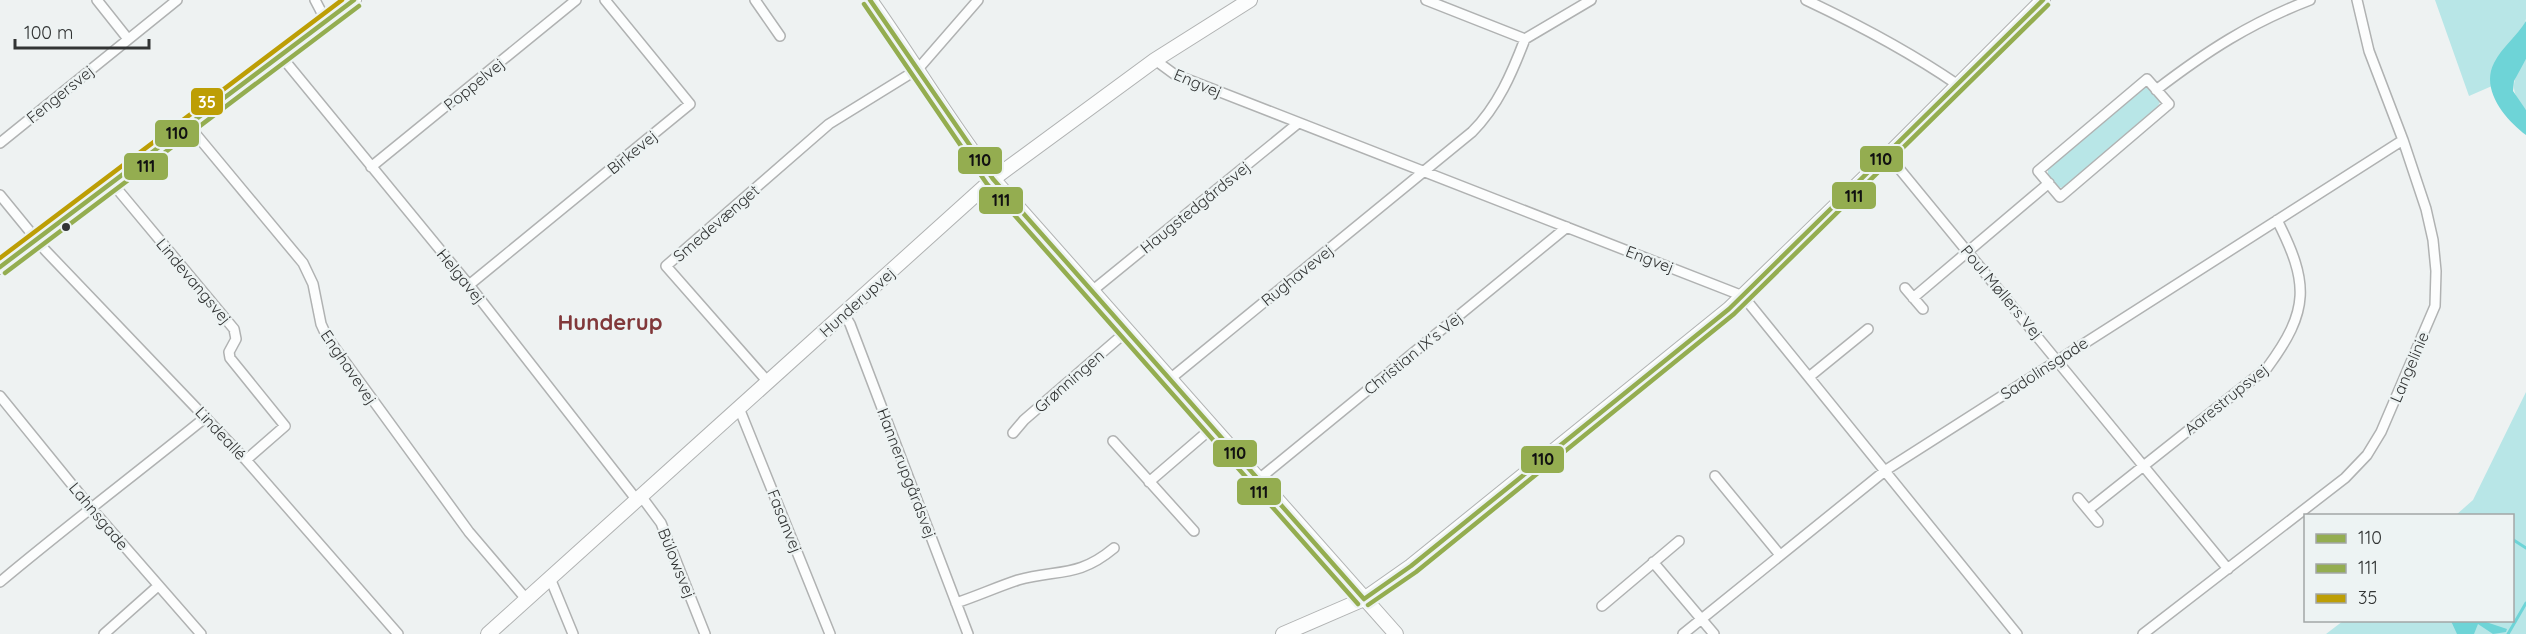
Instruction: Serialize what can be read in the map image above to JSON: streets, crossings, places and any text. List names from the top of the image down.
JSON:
{
  "streets": {
    "street": [
      "Engvej",
      "Poppelvej",
      "Fengersvej",
      "Birkevej",
      "Haugstedgårdsvej",
      "Smedevænget",
      "Rughavevej",
      "Helgavej",
      "Lindevangsvej",
      "Poul Møllers Vej",
      "Hunderupvej",
      "Christian IX's Vej",
      "Enghavevej",
      "Langelinie",
      "Sadolinsgade",
      "Grønningen",
      "Aarestrupsvej",
      "Lindeallé",
      "Hannerupgårdsvej",
      "Lahnsgade",
      "Fasanvej",
      "Bülowsvej"
    ]
  },
  "crossings": [
    ["Engvej", "Haugstedgårdsvej"],
    ["Engvej", "Rughavevej"],
    ["Engvej", "Hunderupvej"],
    ["Engvej", "Christian IX's Vej"],
    ["Engvej", "Sadolinsgade"],
    ["Poppelvej", "Helgavej"],
    ["Birkevej", "Helgavej"],
    ["Smedevænget", "Hunderupvej"],
    ["Helgavej", "Hunderupvej"],
    ["Helgavej", "Bülowsvej"],
    ["Lindevangsvej", "Lindeallé"],
    ["Poul Møllers Vej", "Langelinie"],
    ["Poul Møllers Vej", "Sadolinsgade"],
    ["Poul Møllers Vej", "Aarestrupsvej"],
    ["Hunderupvej", "Enghavevej"],
    ["Hunderupvej", "Hannerupgårdsvej"],
    ["Hunderupvej", "Fasanvej"],
    ["Hunderupvej", "Bülowsvej"],
    ["Langelinie", "Sadolinsgade"],
    ["Sadolinsgade", "Aarestrupsvej"]
  ],
  "districts": ["Hunderup"],
  "lines": ["transit line 110", "transit line 35", "transit line 111"],
  "legend": ["110", "111", "35"],
  "scale_bar": "100 m"
}
